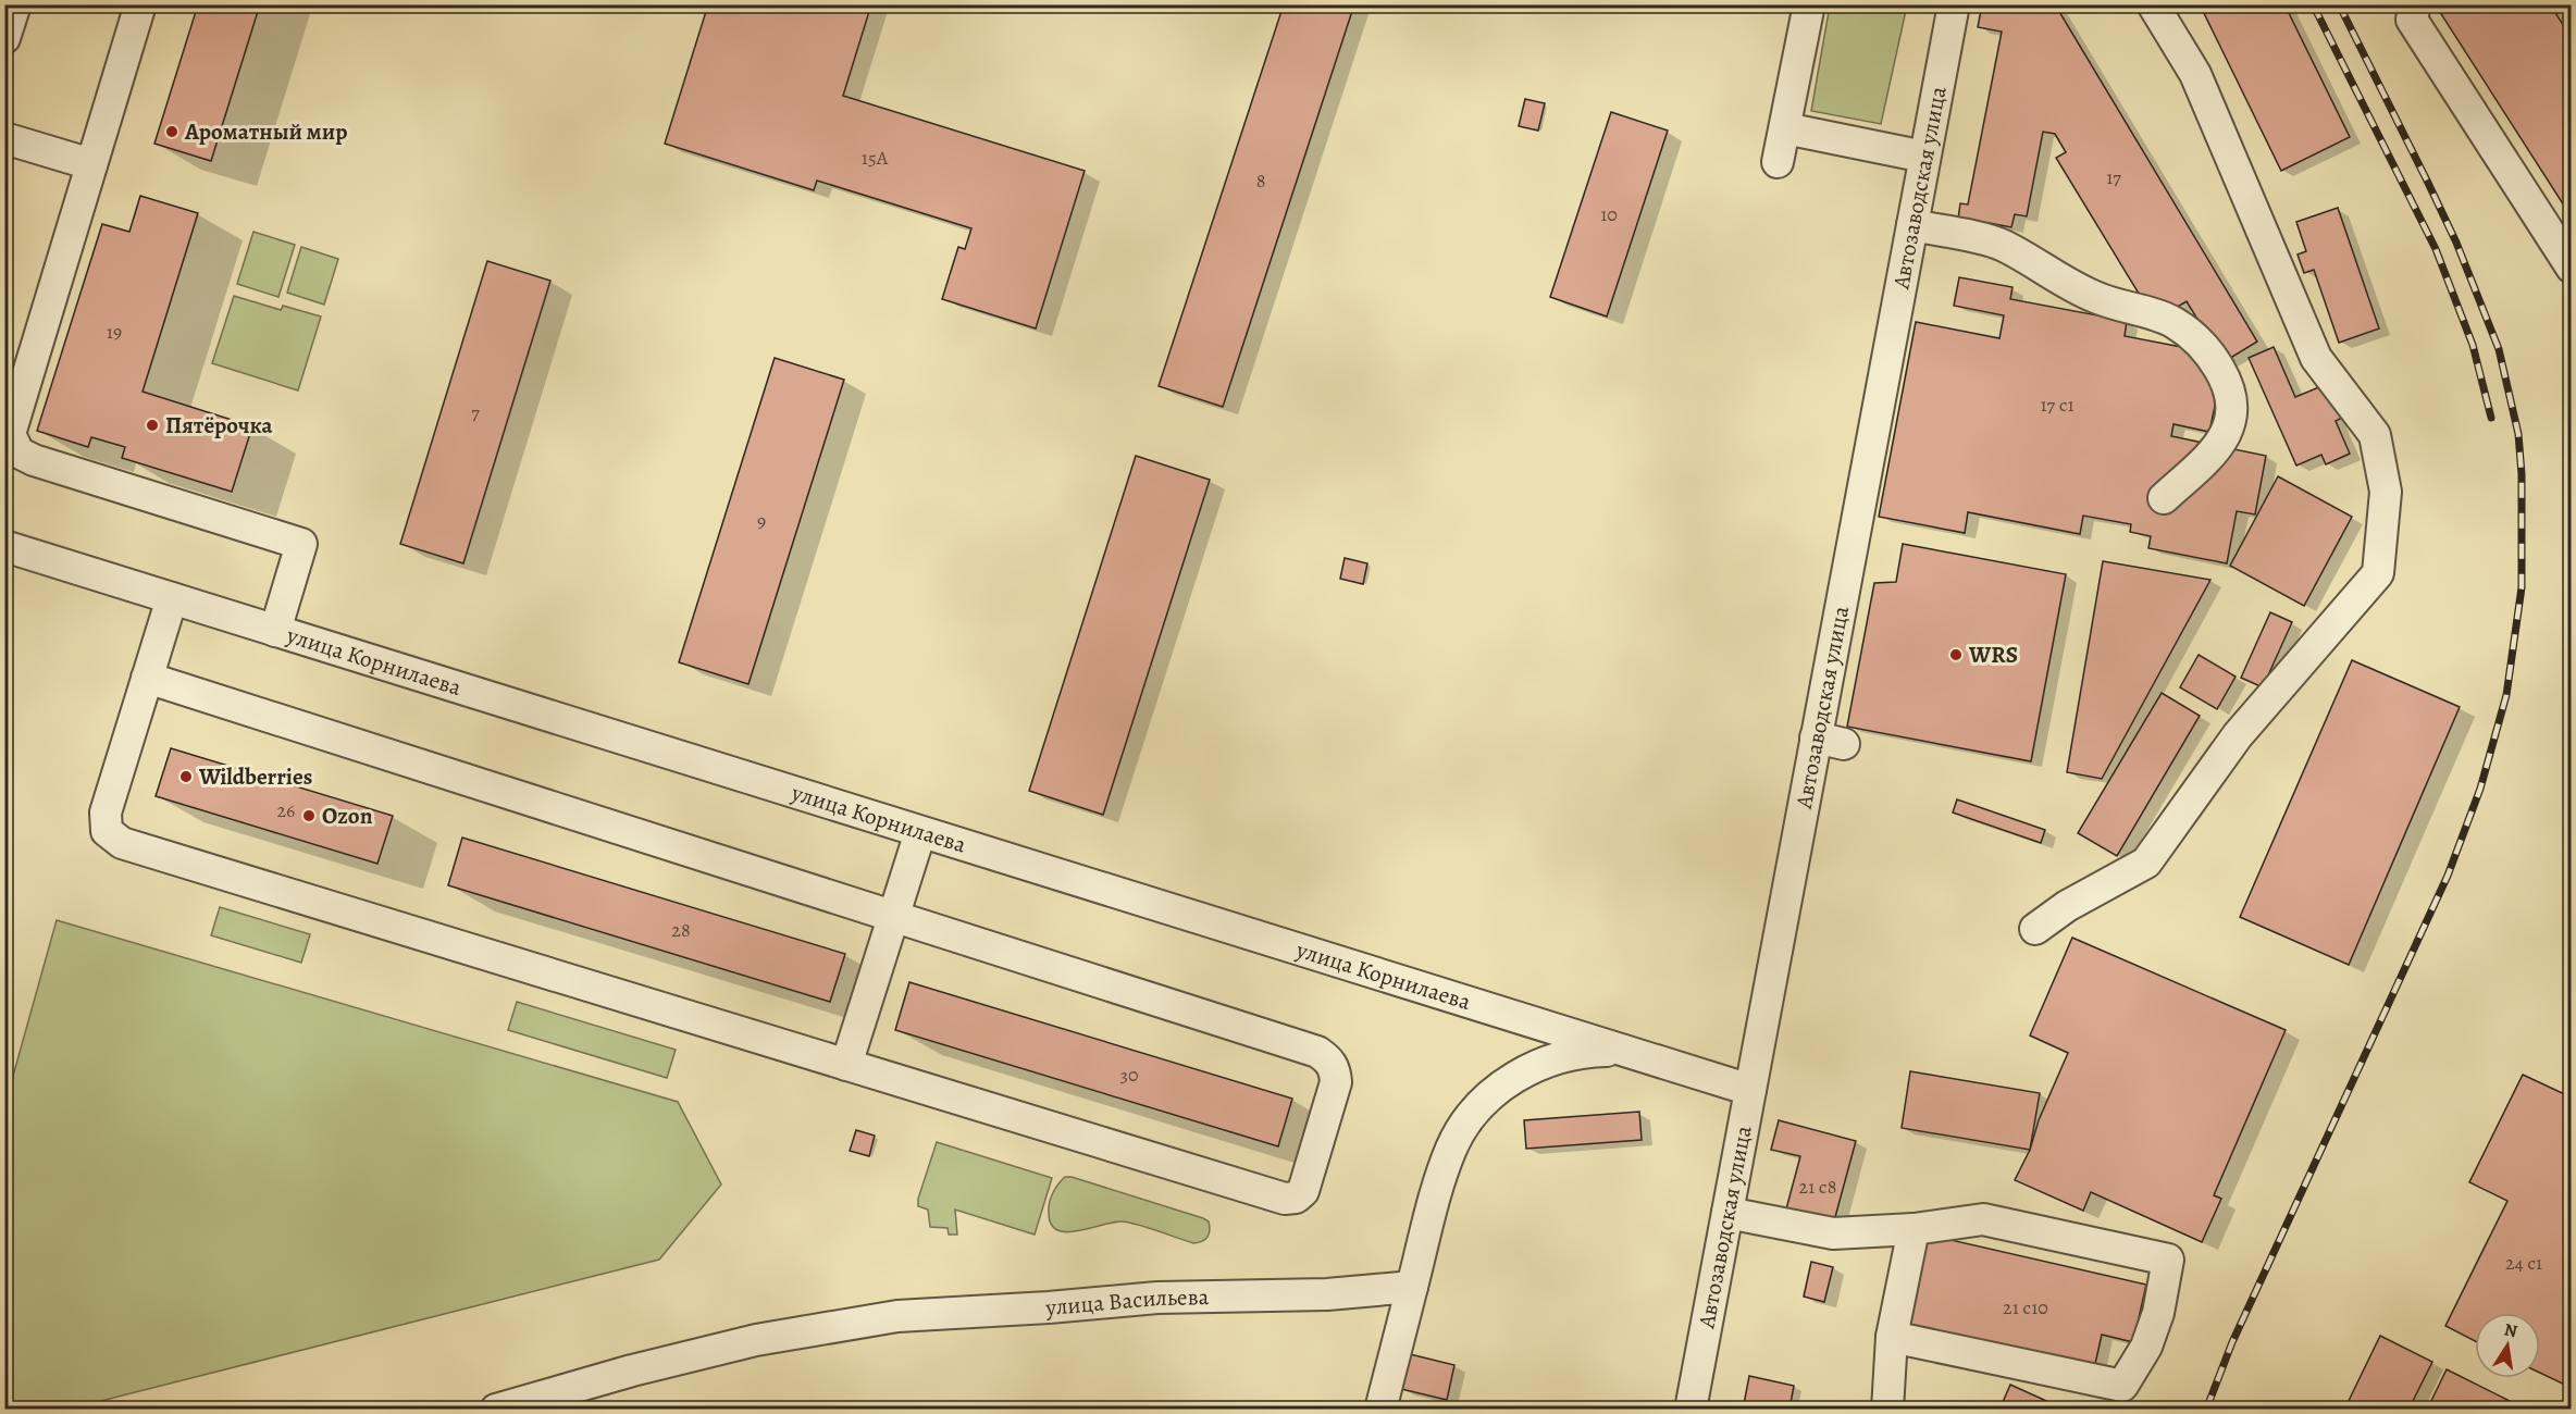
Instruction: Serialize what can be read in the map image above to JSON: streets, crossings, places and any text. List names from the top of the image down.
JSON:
{
  "streets": {
    "street": ["Автозаводская улица", "улица Корнилаева", "улица Васильева"]
  },
  "crossings": [
    ["Автозаводская улица", "улица Корнилаева"]
  ],
  "places": [
    "Ароматный мир",
    "Пятёрочка",
    "WRS",
    "Wildberries",
    "Ozon"
  ],
  "house_numbers": [
    "15А",
    "17",
    "8",
    "10",
    "19",
    "17 с1",
    "7",
    "9",
    "26",
    "28",
    "30",
    "21 с8",
    "24 с1",
    "21 с10"
  ],
  "north": "top"
}
